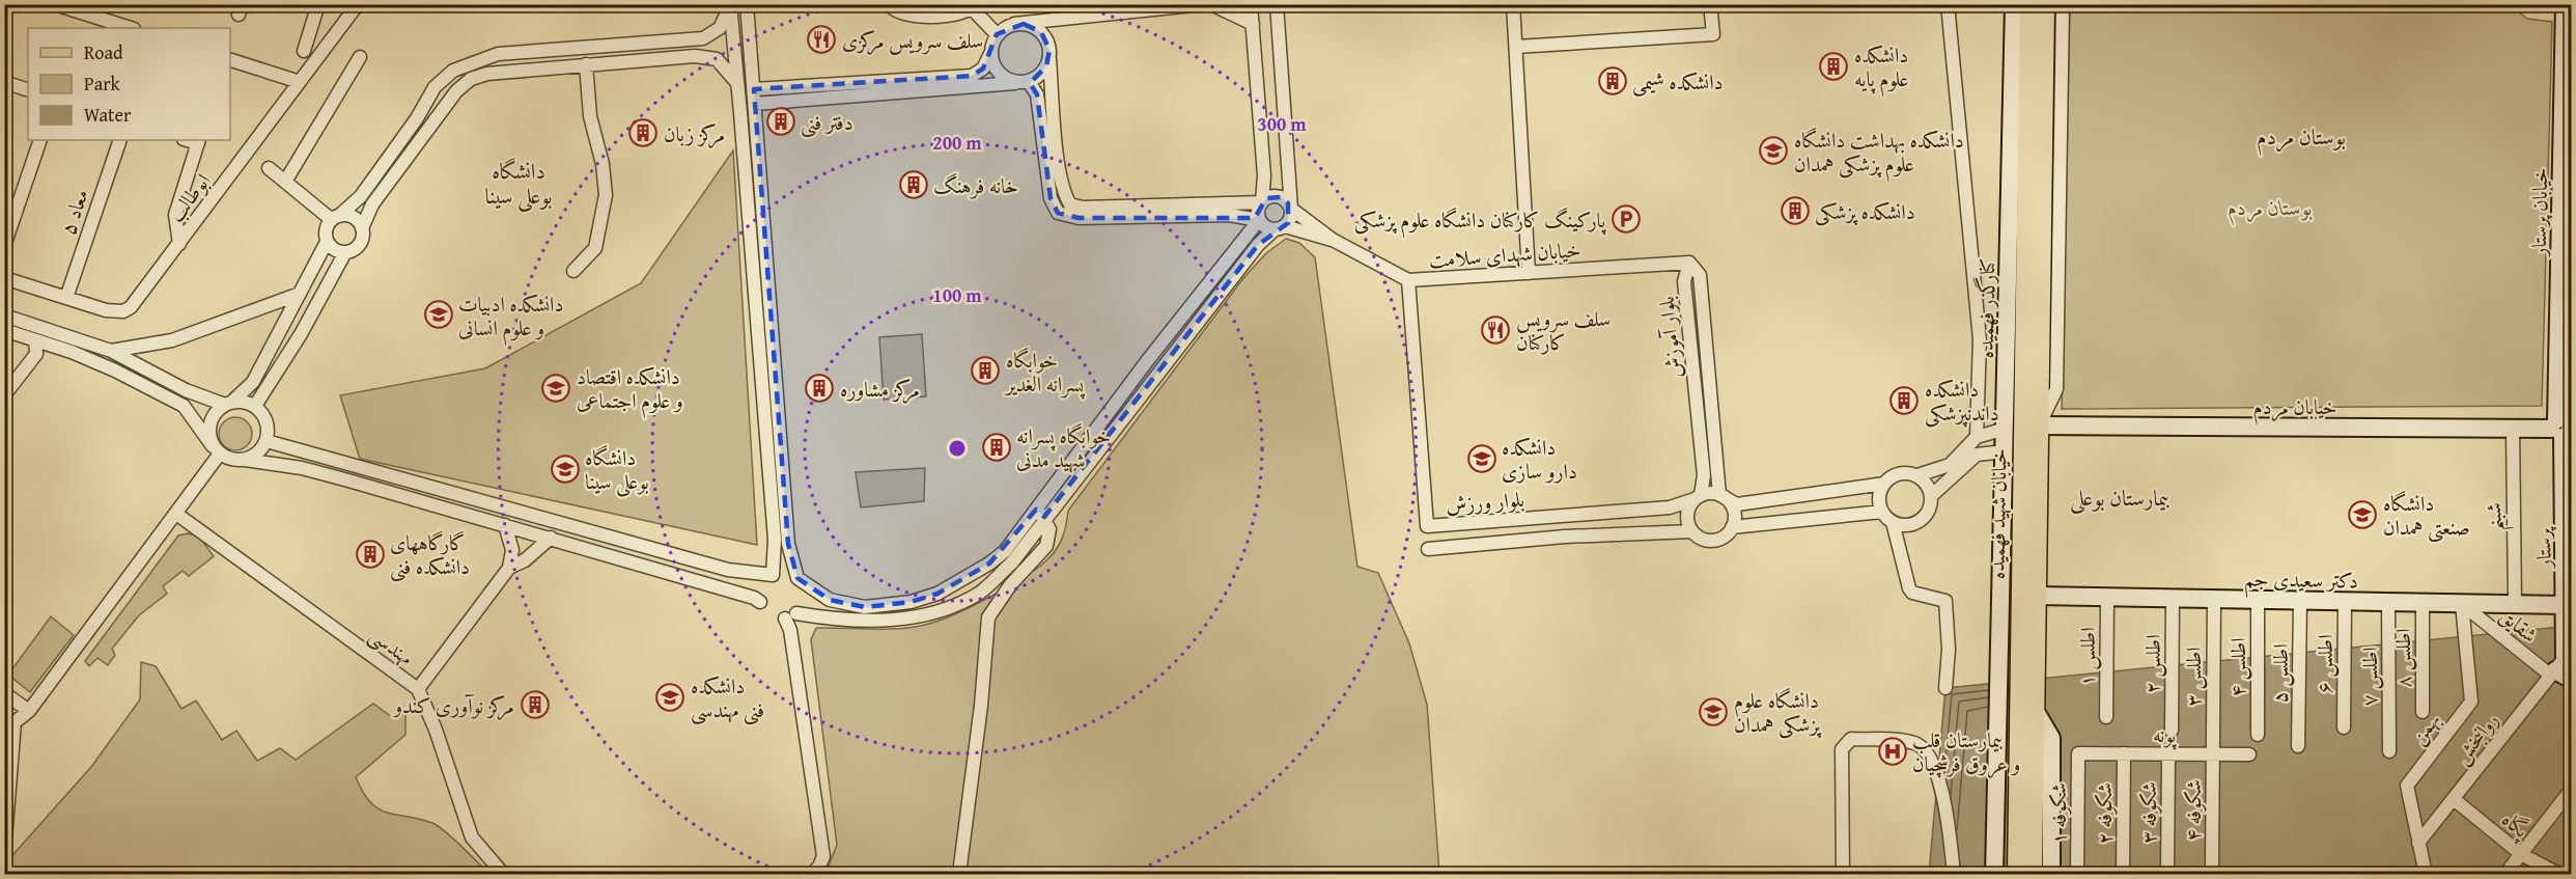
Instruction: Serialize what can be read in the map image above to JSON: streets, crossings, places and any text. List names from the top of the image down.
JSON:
{
  "streets": {
    "main road": ["خیابان شهید فهمیده"],
    "street": [
      "ابوطالب",
      "معاد ۵",
      "خیابان پرستار",
      "خیابان شهدای سلامت",
      "کنارگذر فهمیده",
      "بلوار آموزش",
      "خیابان مردم",
      "بلوار ورزش",
      "شبنم",
      "پرستار",
      "دکتر سعیدی جم",
      "شقایق",
      "مهندسی",
      "اطلس ۱",
      "اطلس ۸",
      "اطلس ۲",
      "اطلس ۶",
      "اطلس ۴",
      "اطلس ۵",
      "اطلس ۳",
      "اطلس ۷",
      "بهمن",
      "پونه",
      "روانبخش",
      "شکوفه ۴",
      "شکوفه ۳",
      "شکوفه ۱",
      "شکوفه ۲",
      "پگاه"
    ]
  },
  "crossings": [
    ["ابوطالب", "معاد ۵"],
    ["خیابان پرستار", "خیابان مردم"],
    ["خیابان پرستار", "پرستار"],
    ["خیابان شهدای سلامت", "بلوار آموزش"],
    ["خیابان شهدای سلامت", "بلوار ورزش"],
    ["کنارگذر فهمیده", "خیابان مردم"],
    ["کنارگذر فهمیده", "خیابان شهید فهمیده"],
    ["بلوار آموزش", "بلوار ورزش"],
    ["خیابان مردم", "خیابان شهید فهمیده"],
    ["خیابان مردم", "شبنم"],
    ["خیابان مردم", "پرستار"],
    ["خیابان شهید فهمیده", "دکتر سعیدی جم"],
    ["شبنم", "دکتر سعیدی جم"],
    ["پرستار", "دکتر سعیدی جم"],
    ["پرستار", "شقایق"],
    ["پرستار", "روانبخش"],
    ["دکتر سعیدی جم", "شقایق"],
    ["دکتر سعیدی جم", "اطلس ۱"],
    ["دکتر سعیدی جم", "اطلس ۸"],
    ["دکتر سعیدی جم", "اطلس ۲"],
    ["دکتر سعیدی جم", "اطلس ۶"],
    ["دکتر سعیدی جم", "اطلس ۴"],
    ["دکتر سعیدی جم", "اطلس ۵"],
    ["دکتر سعیدی جم", "اطلس ۳"],
    ["دکتر سعیدی جم", "اطلس ۷"],
    ["دکتر سعیدی جم", "بهمن"],
    ["شقایق", "بهمن"],
    ["شقایق", "روانبخش"],
    ["اطلس ۳", "پونه"],
    ["اطلس ۳", "شکوفه ۴"],
    ["بهمن", "روانبخش"],
    ["پونه", "شکوفه ۴"],
    ["پونه", "شکوفه ۳"],
    ["پونه", "شکوفه ۱"],
    ["پونه", "شکوفه ۲"],
    ["روانبخش", "پگاه"]
  ],
  "districts": ["بوستان مردم", "دانشگاه بوعلی سینا", "بیمارستان بوعلی"],
  "parks": ["بوستان مردم"],
  "places": {
    "restaurant": ["سلف سرویس مرکزی", "سلف سرویس کارکنان"],
    "building": [
      "دانشکده علوم پایه",
      "دانشکده شیمی",
      "دفتر فنی",
      "مرکز زبان",
      "خانه فرهنگ",
      "دانشکده پزشکی",
      "خوابگاه پسرانه الغدیر",
      "مرکز مشاوره",
      "دانشکده داندنپزشکی",
      "خوابگاه پسرانه شهید مدنی",
      "گارگاههای دانشکده فنی",
      "مرکز نوآوری کندو"
    ],
    "school or university": [
      "دانشکده بهداشت دانشگاه علوم پزشکی همدان",
      "دانشکده ادبیات و علوم انسانی",
      "دانشکده اقتصاد و علوم اجتماعی",
      "دانشکده دارو سازی",
      "دانشگاه بوعلی سینا",
      "دانشگاه صنعتی همدان",
      "دانشکده فنی مهندسی",
      "دانشگاه علوم پزشکی همدان"
    ],
    "parking": ["پارکینگ کارکنان دانشگاه علوم پزشکی"],
    "hospital": ["بیمارستان قلب و عروق فرشچیان"]
  },
  "legend": ["Road", "Park", "Water"],
  "rings": ["300 m", "200 m", "100 m"]
}
